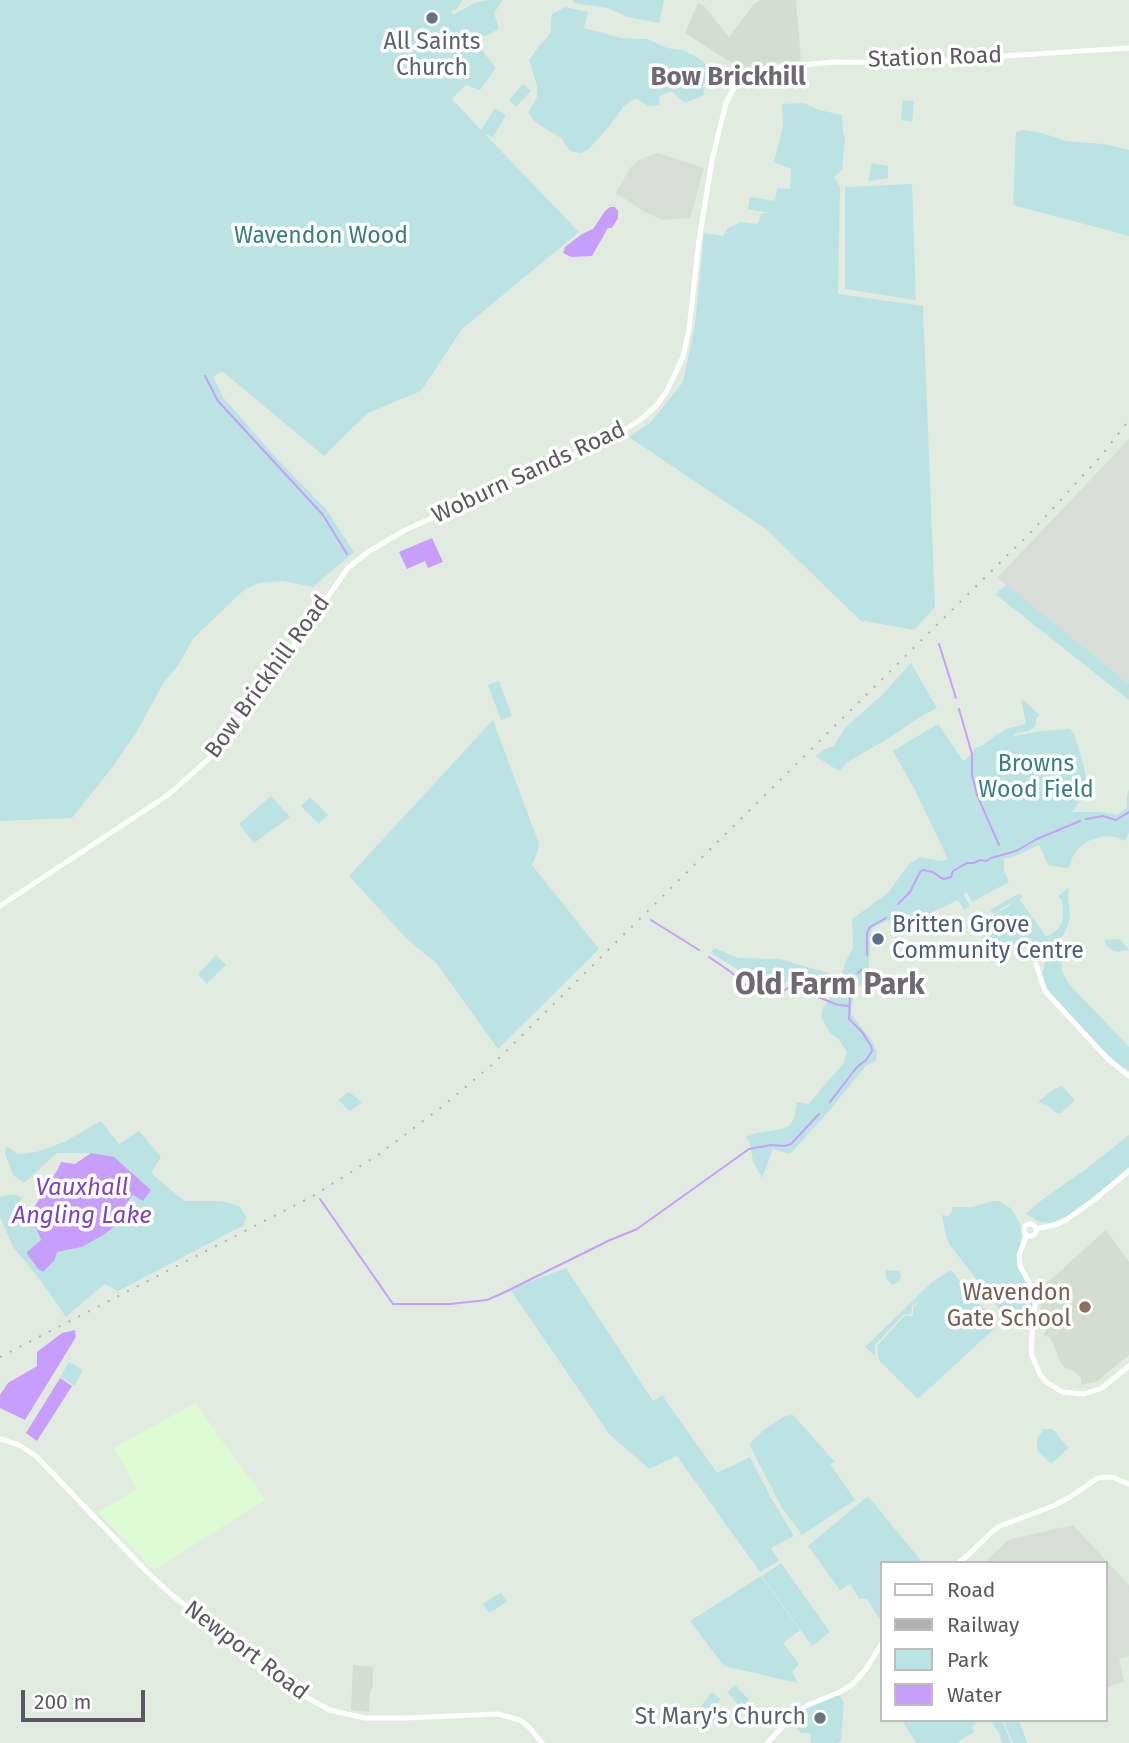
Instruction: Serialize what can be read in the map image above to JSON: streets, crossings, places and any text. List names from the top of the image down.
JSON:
{
  "streets": {
    "street": [
      "Station Road",
      "Woburn Sands Road",
      "Bow Brickhill Road",
      "Newport Road"
    ]
  },
  "crossings": [
    ["Station Road", "Woburn Sands Road"],
    ["Woburn Sands Road", "Bow Brickhill Road"]
  ],
  "districts": ["Bow Brickhill", "Old Farm Park"],
  "water": ["Vauxhall Angling Lake"],
  "parks": ["Wavendon Wood", "Browns Wood Field"],
  "places": [
    "All Saints Church",
    "Britten Grove Community Centre",
    "Wavendon Gate School",
    "St Mary's Church"
  ],
  "legend": [
    "Road",
    "Railway",
    "Park",
    "Water"
  ],
  "scale_bar": "200 m"
}
